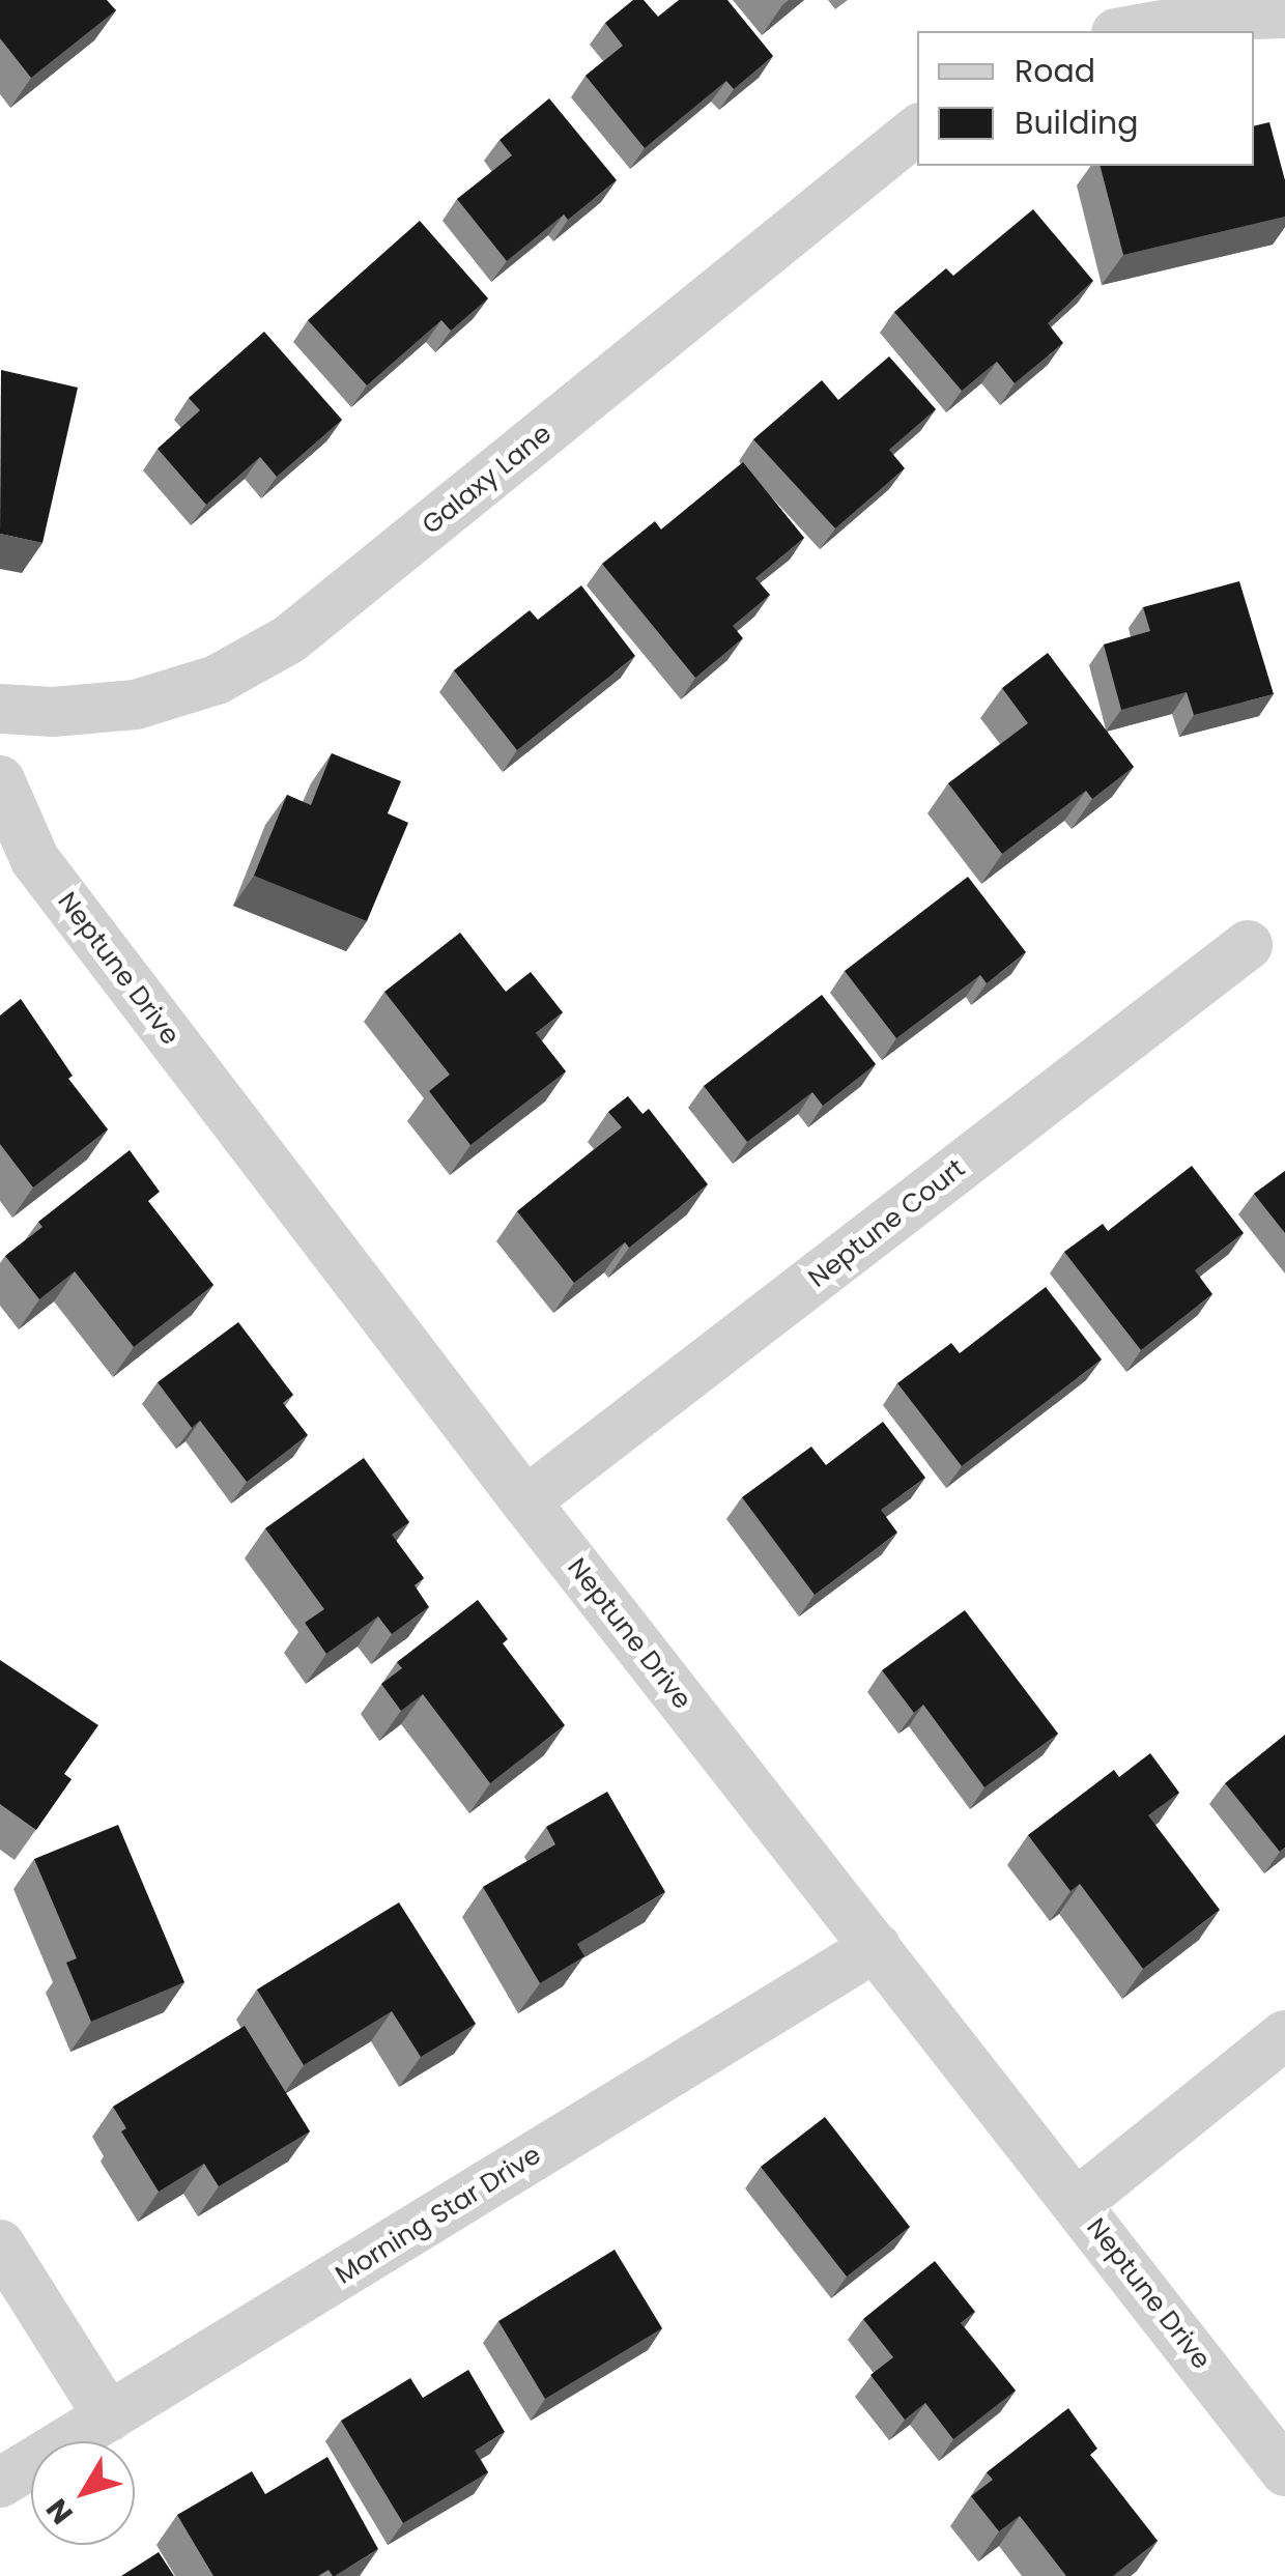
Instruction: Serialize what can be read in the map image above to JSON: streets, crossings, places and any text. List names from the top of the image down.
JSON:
{
  "streets": {
    "street": [
      "Galaxy Lane",
      "Neptune Drive",
      "Neptune Court",
      "Morning Star Drive"
    ]
  },
  "crossings": [
    ["Neptune Drive", "Neptune Court"],
    ["Neptune Drive", "Morning Star Drive"]
  ],
  "legend": ["Road", "Building"],
  "north": "bottom left"
}
